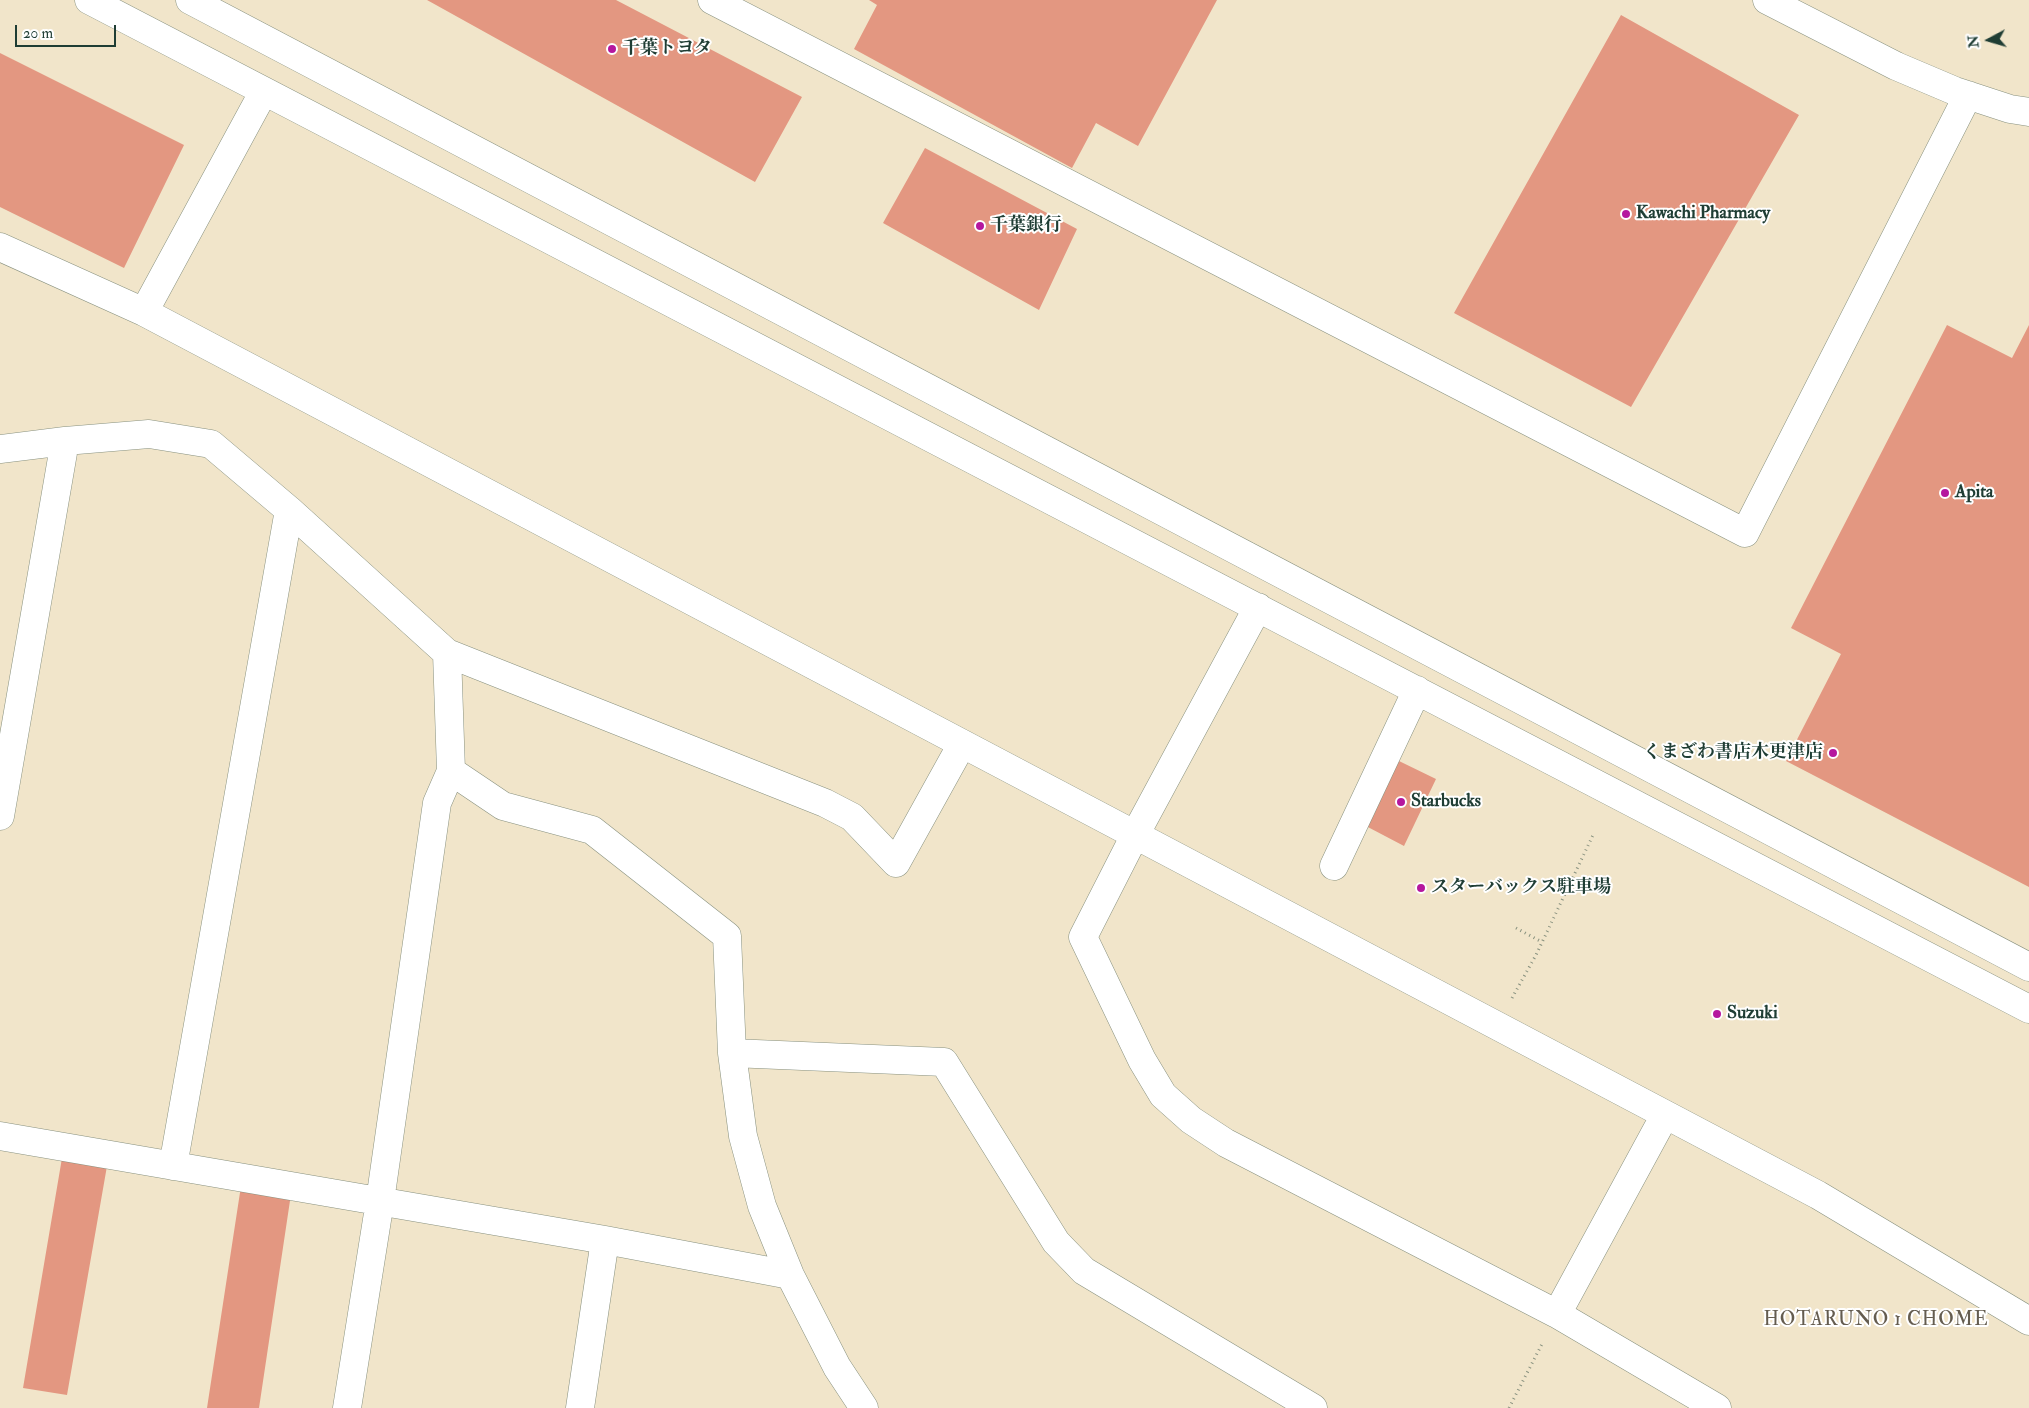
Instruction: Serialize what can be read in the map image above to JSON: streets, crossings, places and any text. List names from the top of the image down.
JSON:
{
  "districts": ["HOTARUNO 1 CHOME"],
  "places": [
    "千葉トヨタ",
    "Kawachi Pharmacy",
    "千葉銀行",
    "Apita",
    "くまざわ書店木更津店",
    "Starbucks",
    "スターバックス駐車場",
    "Suzuki"
  ],
  "scale_bar": "20 m",
  "north": "left"
}
